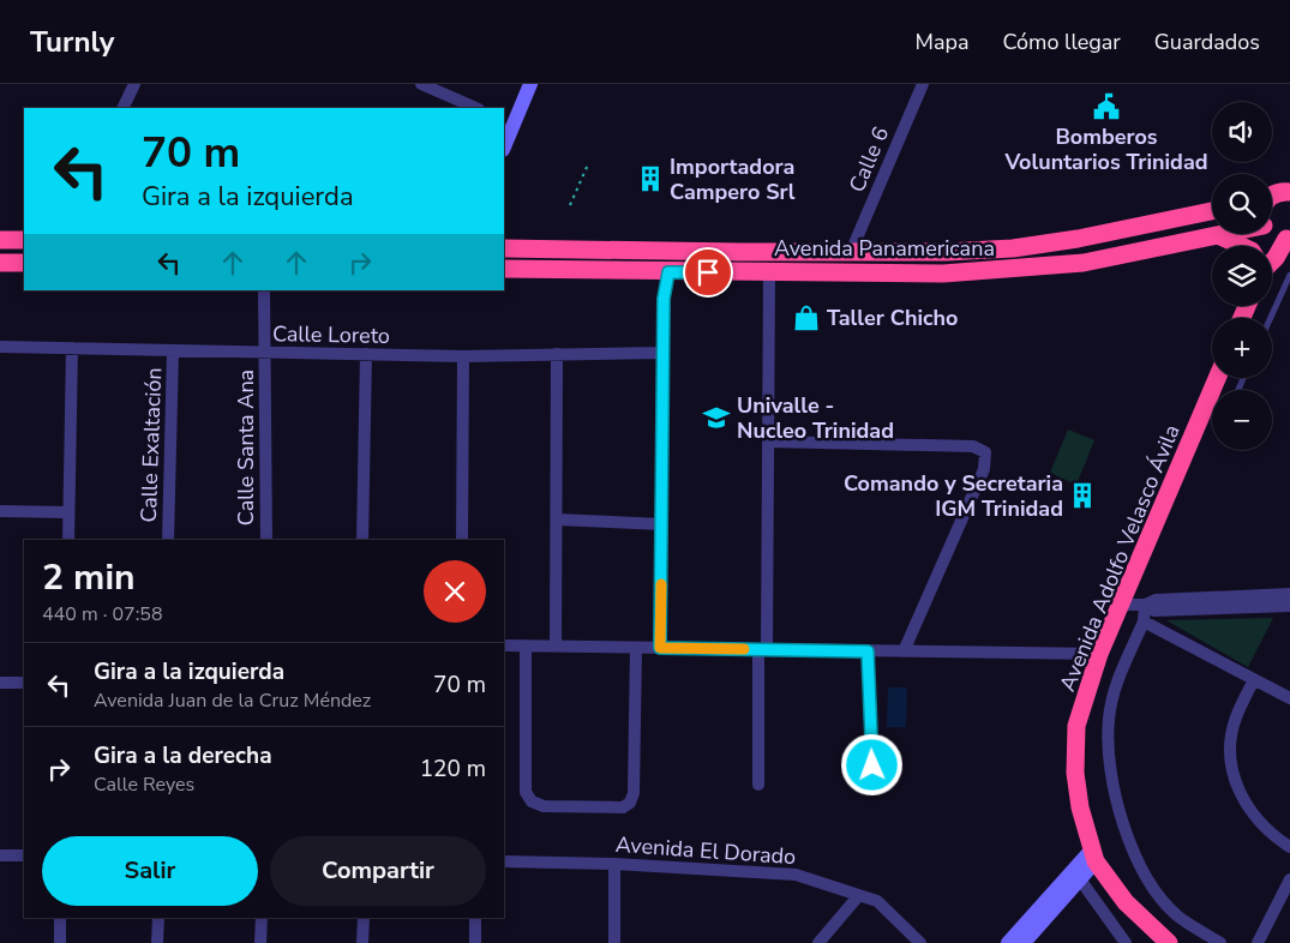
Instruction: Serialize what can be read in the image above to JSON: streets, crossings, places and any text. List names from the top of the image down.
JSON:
{
  "streets": {
    "highway": ["Avenida Panamericana", "Avenida Adolfo Velasco Ávila"],
    "street": [
      "Calle 6",
      "Calle Loreto",
      "Calle Exaltación",
      "Calle Santa Ana",
      "Avenida El Dorado"
    ]
  },
  "crossings": [
    ["Calle 6", "Avenida Panamericana"],
    ["Calle Loreto", "Calle Exaltación"],
    ["Calle Loreto", "Calle Santa Ana"]
  ],
  "places": {
    "public building": ["Bomberos Voluntarios Trinidad"],
    "building": ["Importadora Campero Srl", "Comando y Secretaria IGM Trinidad"],
    "shop": ["Taller Chicho"],
    "school or university": ["Univalle - Nucleo Trinidad"]
  },
  "page": {
    "header": "Turnly",
    "nav": ["Mapa", "Cómo llegar", "Guardados"],
    "map_buttons": ["+", "−"],
    "turn": ["70 m", "Gira a la izquierda"],
    "heading": ["2 min", "440 m · 07:58"],
    "list": [
      {
        "name": "Gira a la izquierda",
        "note": "Avenida Juan de la Cruz Méndez",
        "value": "70 m"
      },
      {
        "name": "Gira a la derecha",
        "note": "Calle Reyes",
        "value": "120 m"
      }
    ],
    "buttons": ["Salir", "Compartir"]
  }
}
